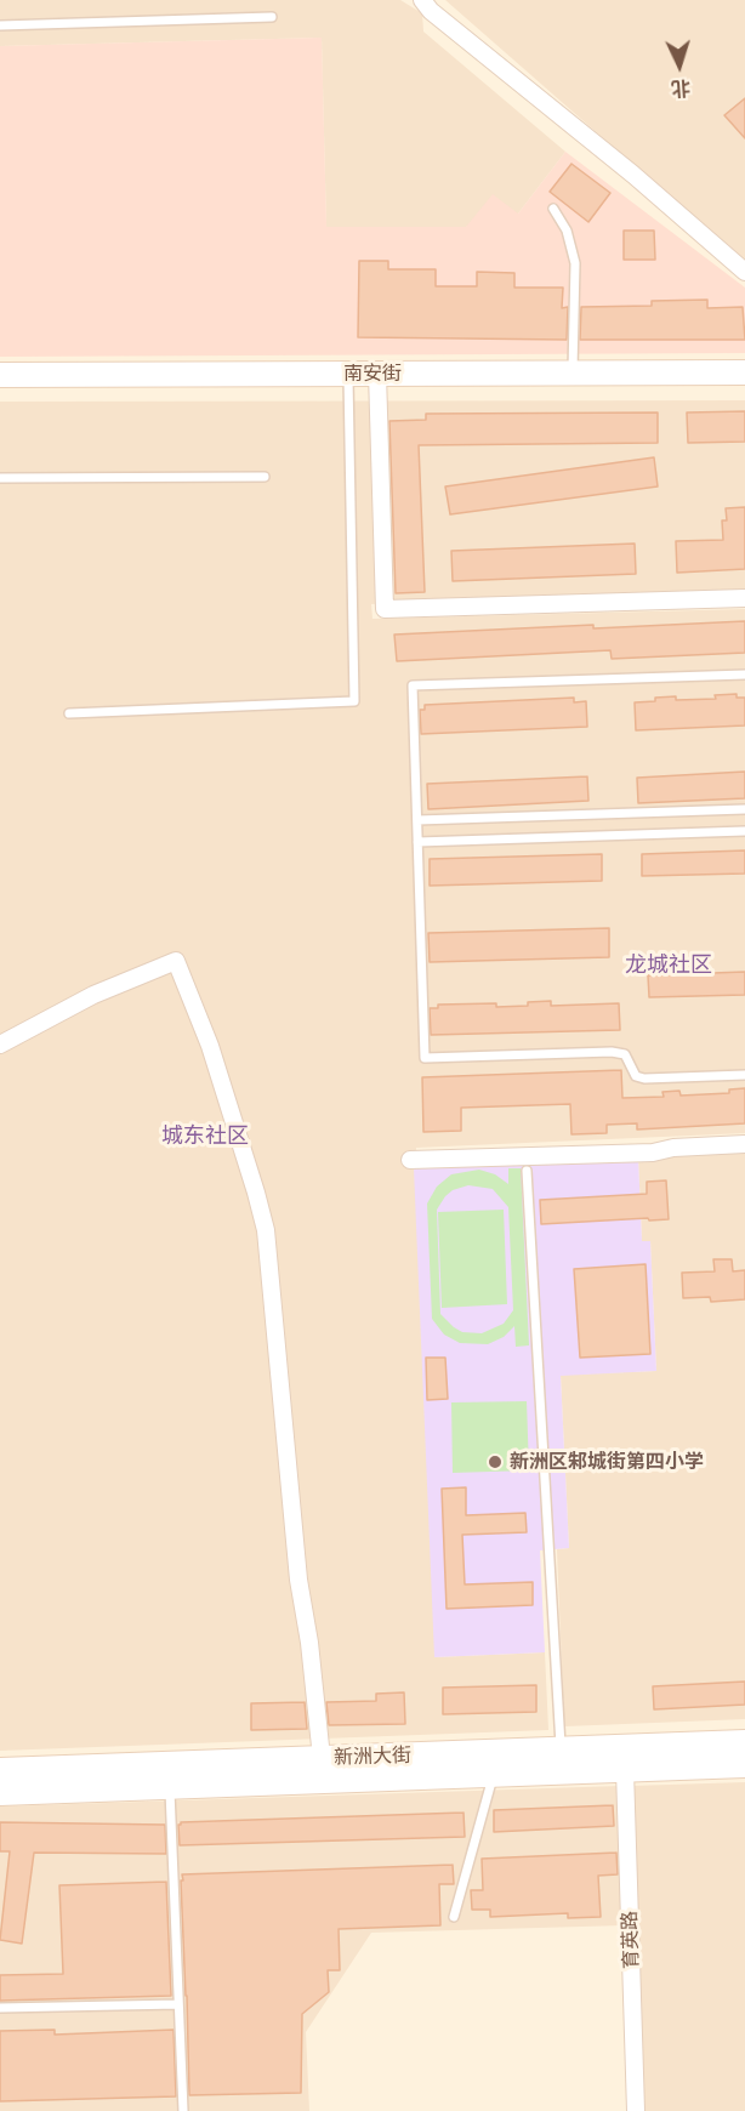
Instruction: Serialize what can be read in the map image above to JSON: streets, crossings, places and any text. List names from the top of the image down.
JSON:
{
  "streets": {
    "main road": ["南安街", "新洲大街"],
    "street": ["育英路"]
  },
  "crossings": [
    ["新洲大街", "育英路"]
  ],
  "districts": ["龙城社区", "城东社区"],
  "places": ["新洲区邾城街第四小学"],
  "north": "bottom"
}
